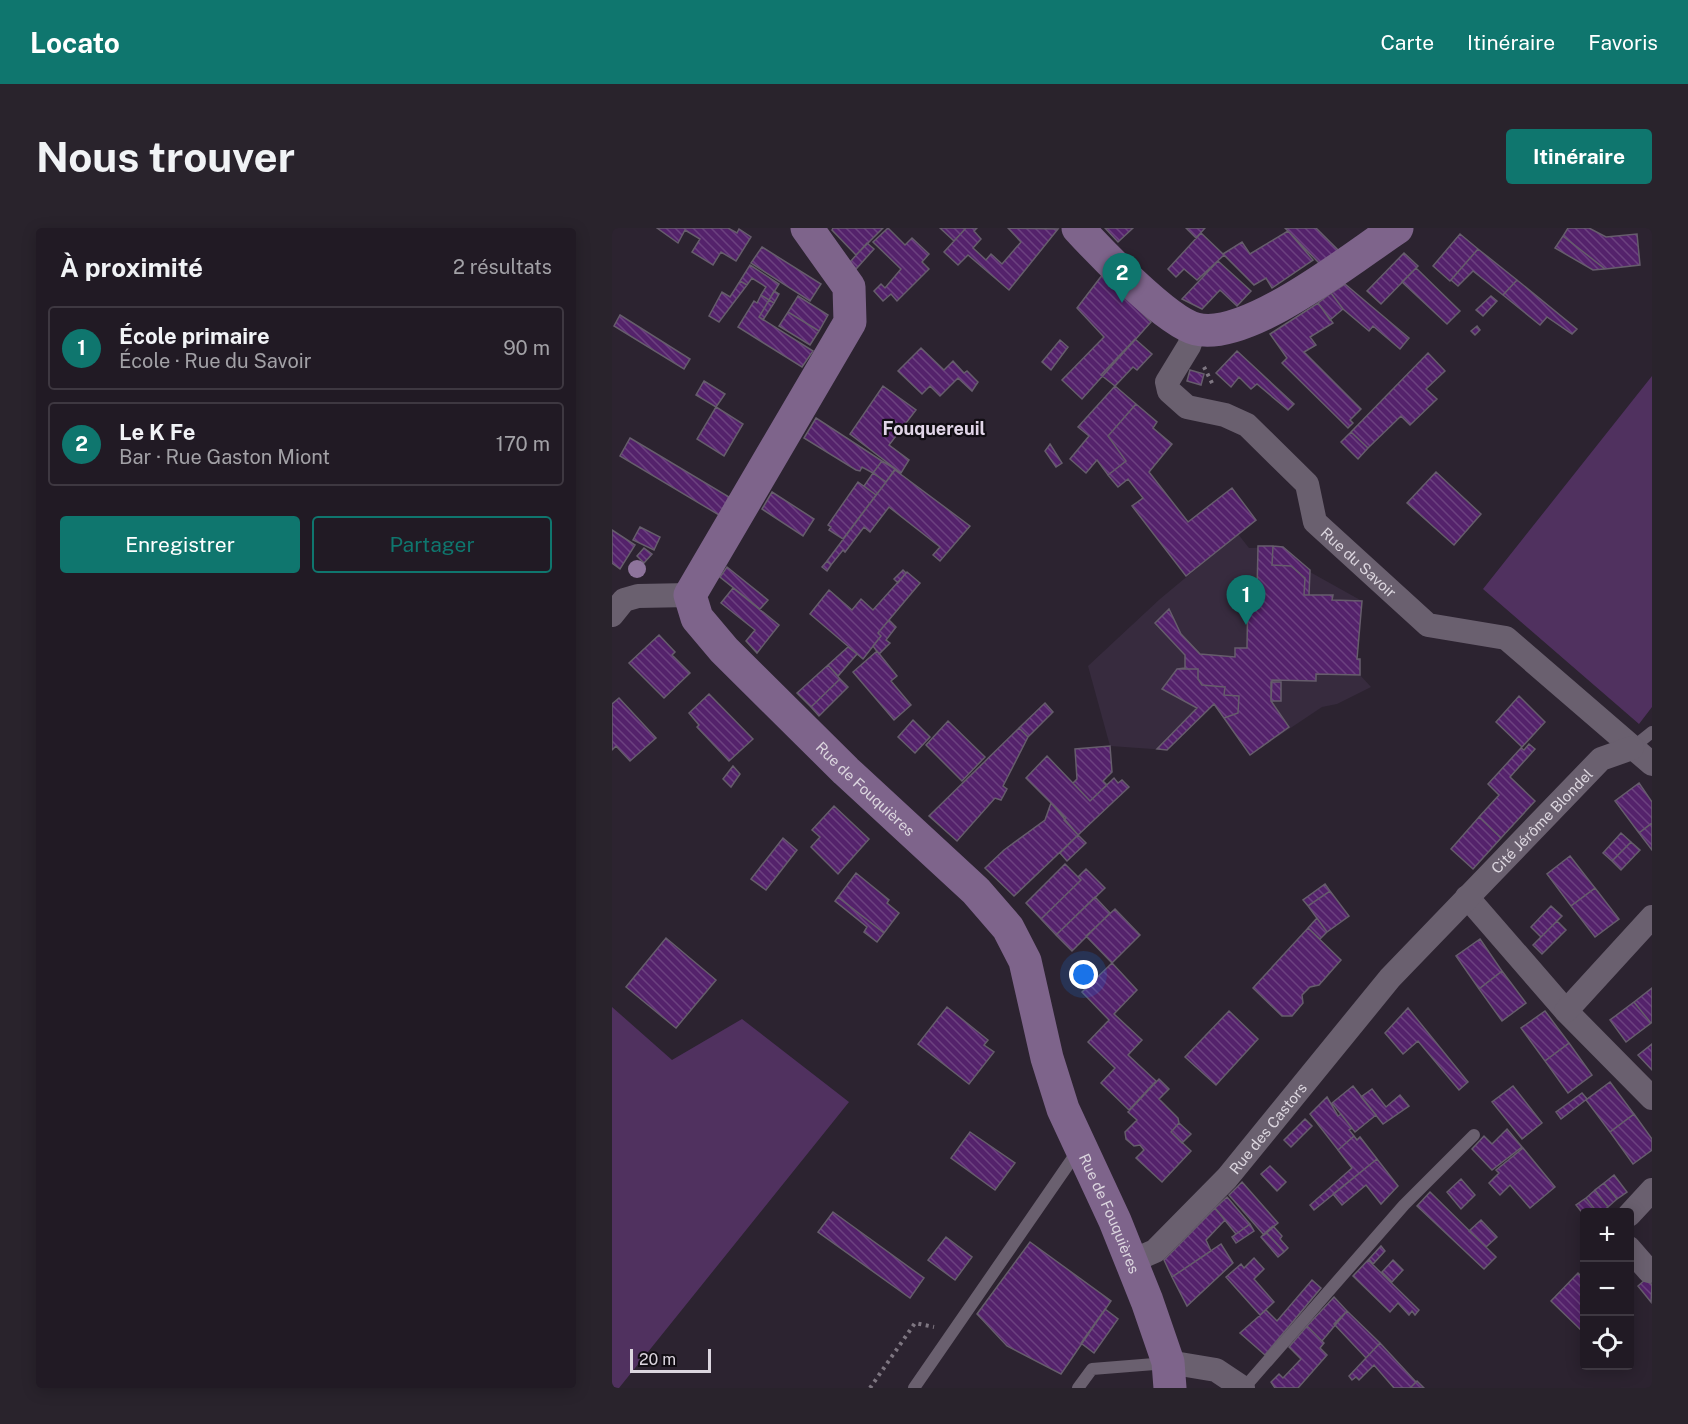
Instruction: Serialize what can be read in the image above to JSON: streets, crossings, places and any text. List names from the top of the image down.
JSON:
{
  "streets": {
    "street": [
      "Rue du Savoir",
      "Rue de Fouquières",
      "Cité Jérôme Blondel",
      "Rue des Castors"
    ]
  },
  "crossings": [
    ["Rue du Savoir", "Cité Jérôme Blondel"],
    ["Rue de Fouquières", "Rue des Castors"],
    ["Cité Jérôme Blondel", "Rue des Castors"]
  ],
  "districts": ["Fouquereuil"],
  "scale_bar": "20 m",
  "page": {
    "header": "Locato",
    "nav": ["Carte", "Itinéraire", "Favoris"],
    "buttons": [
      "Itinéraire",
      ["Enregistrer", "Partager"]
    ],
    "title": "Nous trouver",
    "heading": ["À proximité", "2 résultats"],
    "pins": ["2", "1"],
    "list": [
      {
        "mark": "1",
        "name": "École primaire",
        "note": "École · Rue du Savoir",
        "value": "90 m"
      },
      {
        "mark": "2",
        "name": "Le K Fe",
        "note": "Bar · Rue Gaston Miont",
        "value": "170 m"
      }
    ],
    "map_buttons": ["+", "−"],
    "scale": "20 m"
  }
}
